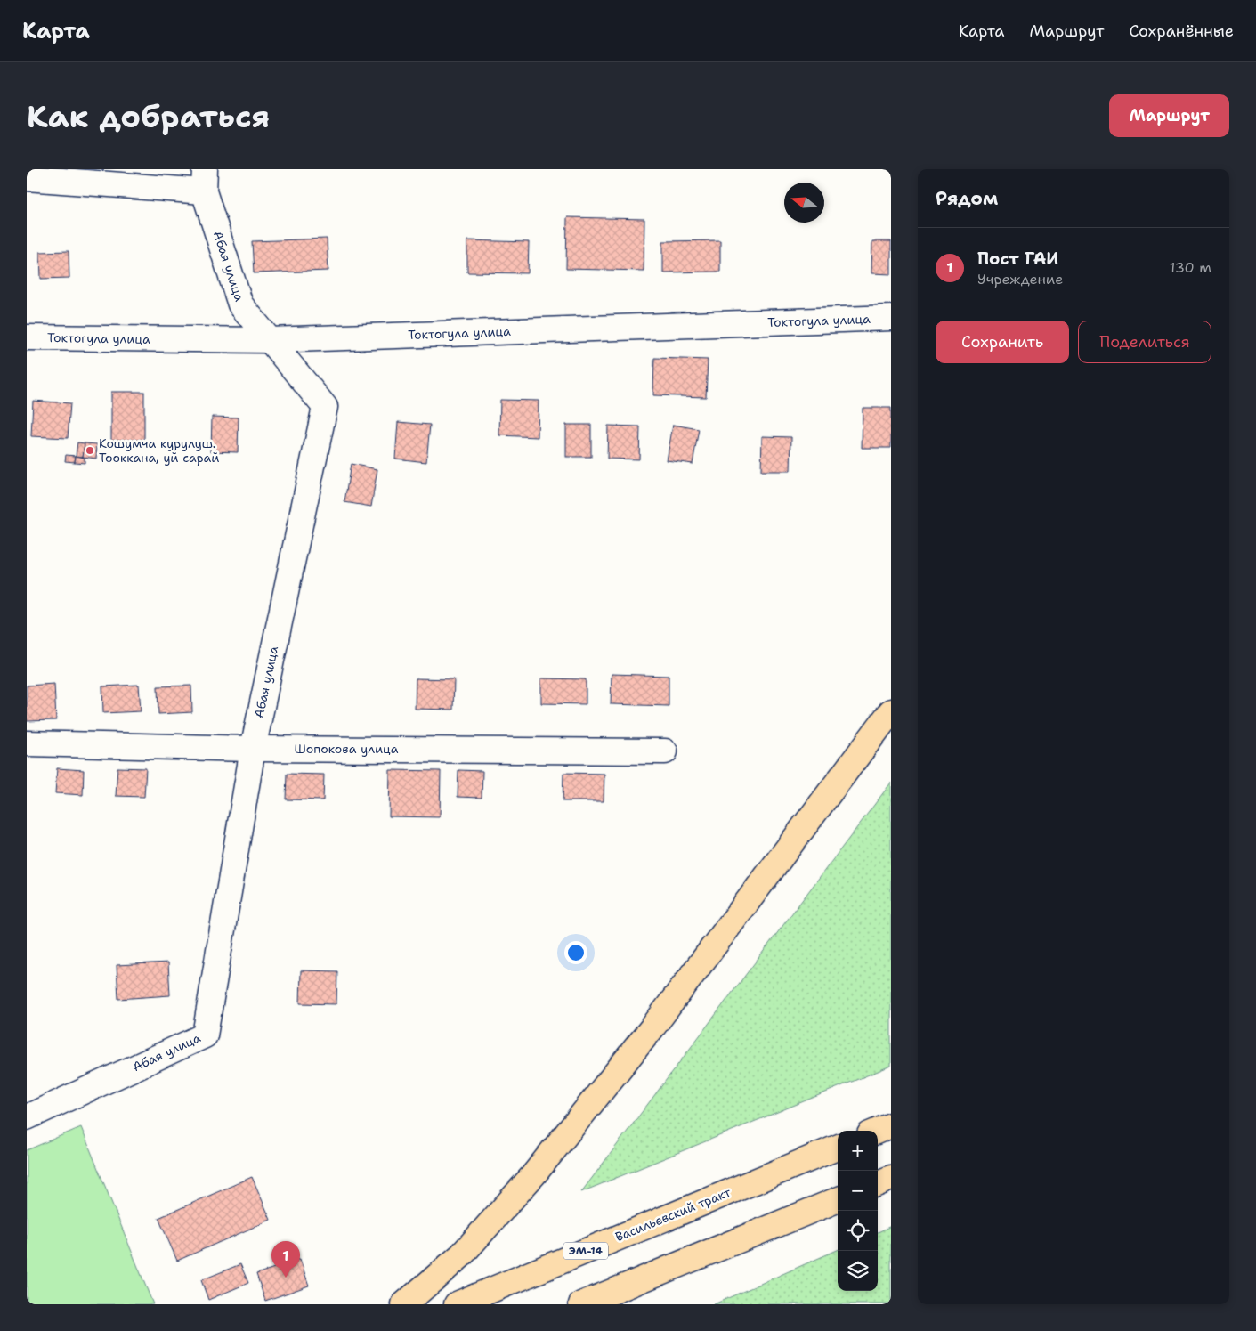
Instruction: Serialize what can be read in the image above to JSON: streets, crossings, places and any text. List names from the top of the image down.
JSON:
{
  "streets": {
    "main road": ["Васильевский тракт", "ЭМ-14"],
    "street": ["Абая улица", "Токтогула улица", "Шопокова улица"]
  },
  "crossings": [
    ["Абая улица", "Токтогула улица"],
    ["Абая улица", "Шопокова улица"]
  ],
  "places": ["Кошумча курулуш. Тооккана, уй сарай"],
  "north": "left",
  "page": {
    "header": "Карта",
    "nav": ["Карта", "Маршрут", "Сохранённые"],
    "buttons": [
      "Маршрут",
      ["Сохранить", "Поделиться"]
    ],
    "title": "Как добраться",
    "heading": "Рядом",
    "list": [
      {
        "mark": "1",
        "name": "Пост ГАИ",
        "note": "Учреждение",
        "value": "130 m"
      }
    ],
    "map_buttons": ["+", "−"],
    "pins": "1"
  }
}
